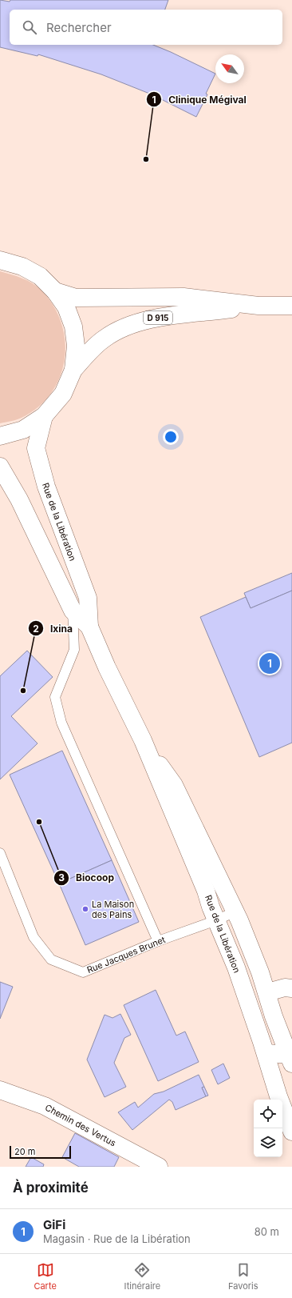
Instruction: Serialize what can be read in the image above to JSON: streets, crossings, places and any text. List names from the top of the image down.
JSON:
{
  "streets": {
    "main road": ["D 915", "Rue de la Libération", "Chemin des Vertus"],
    "lane": ["Rue Jacques Brunet"]
  },
  "crossings": [
    ["Rue de la Libération", "Rue Jacques Brunet"]
  ],
  "places": [
    "Clinique Mégival",
    "Ixina",
    "Biocoop",
    "La Maison des Pains"
  ],
  "scale_bar": "20 m",
  "north": "top left",
  "page": {
    "search": "Rechercher",
    "pins": "1",
    "scale": "20 m",
    "heading": "À proximité",
    "list": [
      {
        "mark": "1",
        "name": "GiFi",
        "note": "Magasin · Rue de la Libération",
        "value": "80 m"
      }
    ],
    "nav": ["Carte", "Itinéraire", "Favoris"]
  }
}
